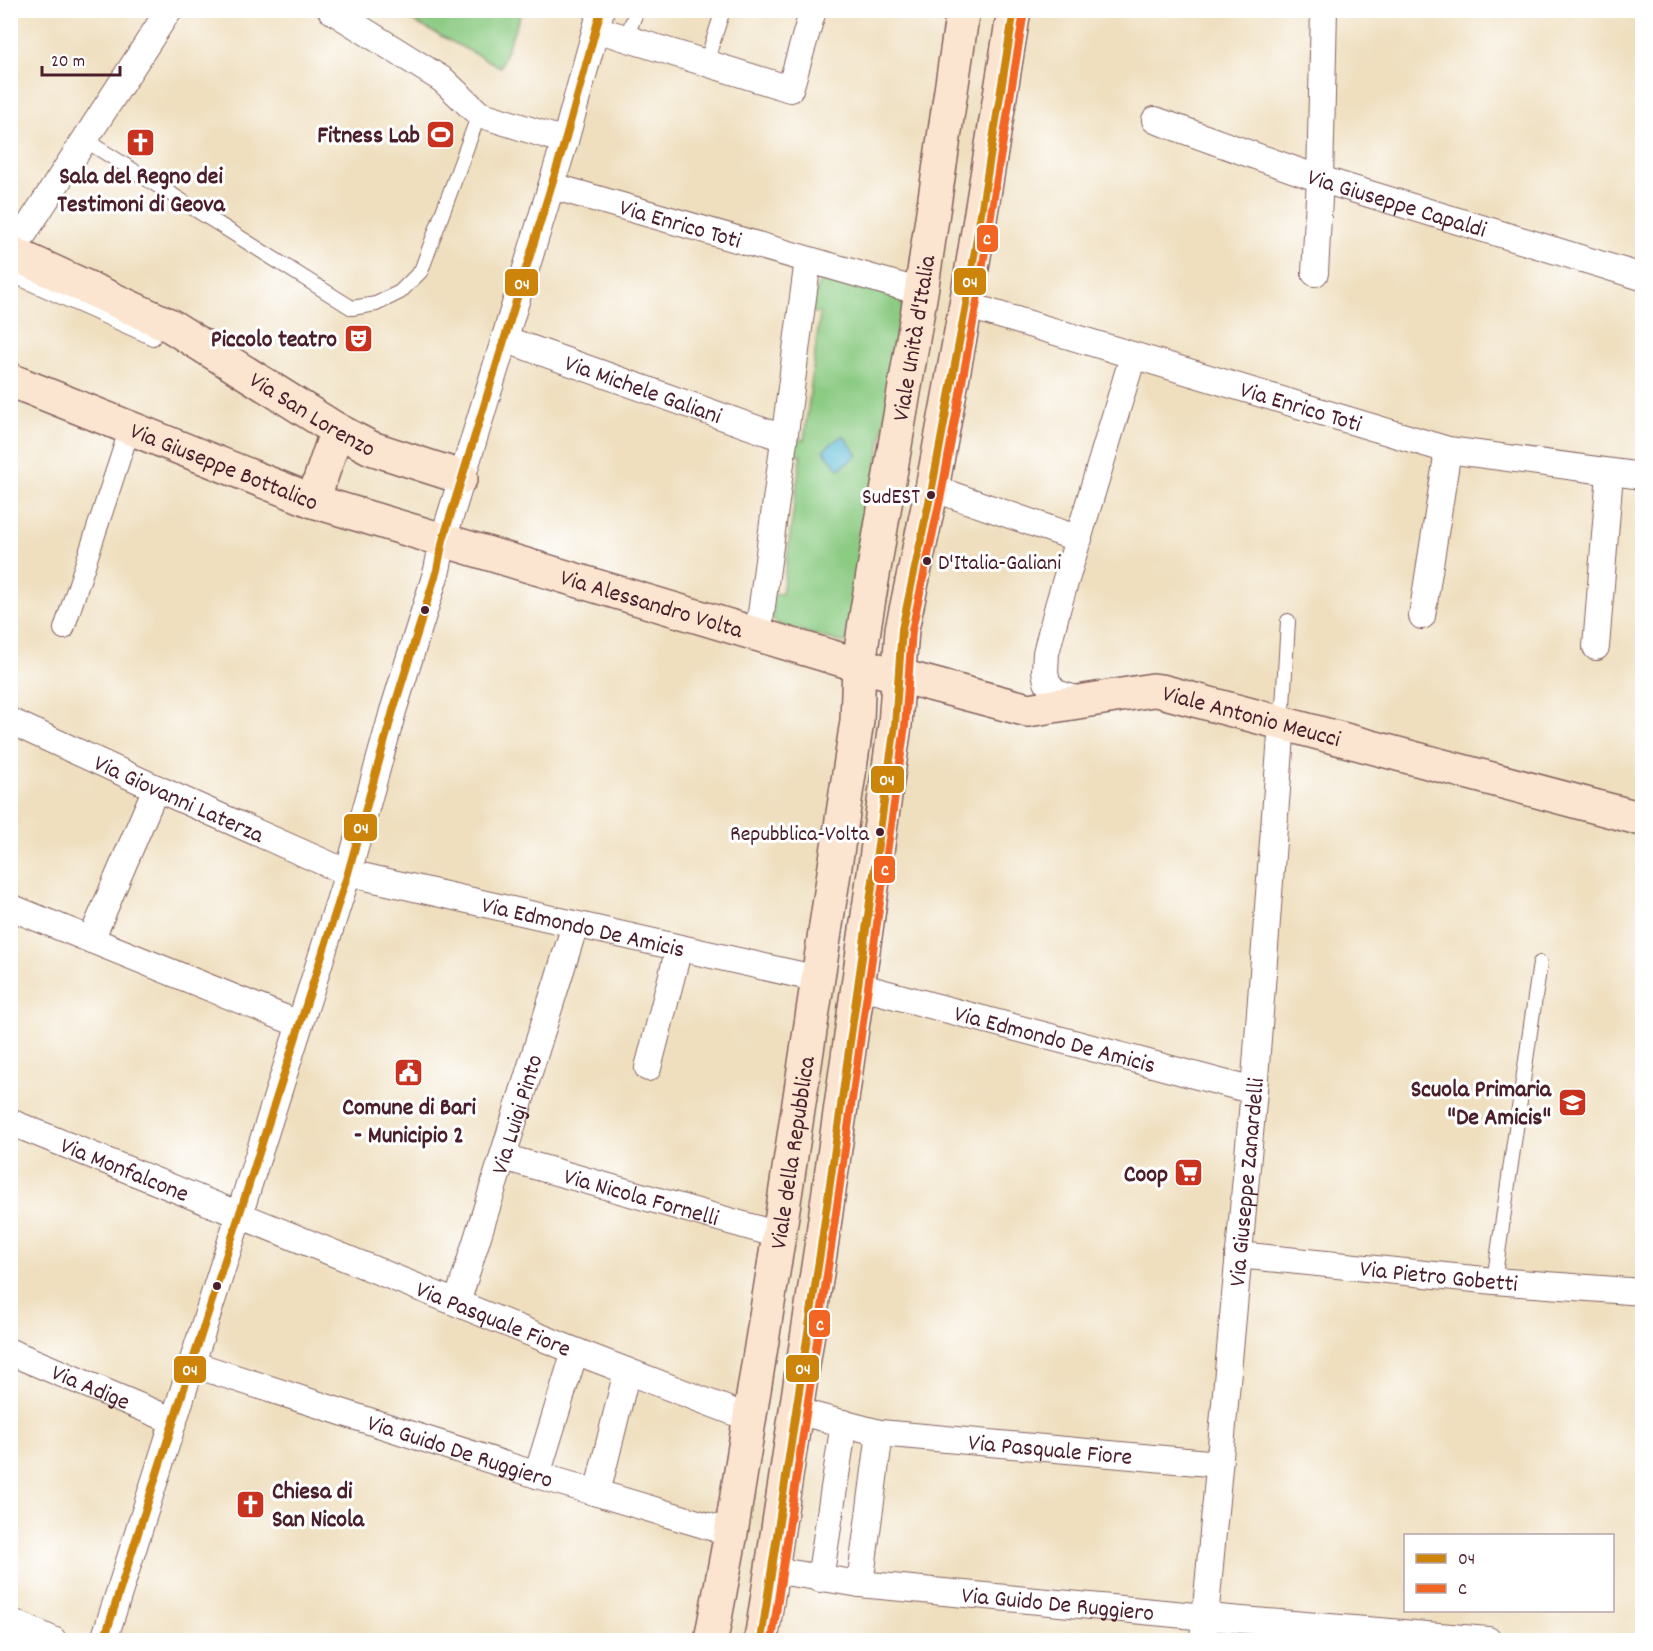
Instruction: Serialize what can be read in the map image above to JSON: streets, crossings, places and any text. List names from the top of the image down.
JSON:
{
  "streets": {
    "main road": [
      "Viale Unità d'Italia",
      "Via San Lorenzo",
      "Via Giuseppe Bottalico",
      "Via Alessandro Volta",
      "Viale Antonio Meucci",
      "Viale della Repubblica"
    ],
    "street": [
      "Via Giuseppe Capaldi",
      "Via Enrico Toti",
      "Via Michele Galiani",
      "Via Giovanni Laterza",
      "Via Edmondo De Amicis",
      "Via Luigi Pinto",
      "Via Monfalcone",
      "Via Giuseppe Zanardelli",
      "Via Nicola Fornelli",
      "Via Pietro Gobetti",
      "Via Pasquale Fiore",
      "Via Adige",
      "Via Guido De Ruggiero"
    ]
  },
  "crossings": [
    ["Via Enrico Toti", "Viale Unità d'Italia"],
    ["Viale Unità d'Italia", "Via Alessandro Volta"],
    ["Viale Unità d'Italia", "Viale Antonio Meucci"],
    ["Viale Unità d'Italia", "Viale della Repubblica"],
    ["Via Giuseppe Bottalico", "Via Alessandro Volta"],
    ["Via Alessandro Volta", "Viale Antonio Meucci"],
    ["Via Alessandro Volta", "Viale della Repubblica"],
    ["Viale Antonio Meucci", "Viale della Repubblica"],
    ["Viale Antonio Meucci", "Via Giuseppe Zanardelli"],
    ["Via Giovanni Laterza", "Via Edmondo De Amicis"],
    ["Via Edmondo De Amicis", "Via Luigi Pinto"],
    ["Via Edmondo De Amicis", "Viale della Repubblica"],
    ["Via Edmondo De Amicis", "Via Giuseppe Zanardelli"],
    ["Via Luigi Pinto", "Via Nicola Fornelli"],
    ["Via Luigi Pinto", "Via Pasquale Fiore"],
    ["Viale della Repubblica", "Via Nicola Fornelli"],
    ["Viale della Repubblica", "Via Pasquale Fiore"],
    ["Viale della Repubblica", "Via Guido De Ruggiero"],
    ["Via Monfalcone", "Via Pasquale Fiore"],
    ["Via Giuseppe Zanardelli", "Via Pietro Gobetti"],
    ["Via Giuseppe Zanardelli", "Via Pasquale Fiore"],
    ["Via Giuseppe Zanardelli", "Via Guido De Ruggiero"]
  ],
  "places": {
    "sports": ["Fitness Lab"],
    "church": ["Sala del Regno dei Testimoni di Geova", "Chiesa di San Nicola"],
    "theatre": ["Piccolo teatro"],
    "other": ["SudEST", "D'Italia-Galiani", "Repubblica-Volta"],
    "public building": ["Comune di Bari - Municipio 2"],
    "school or university": ["Scuola Primaria \"De Amicis\""],
    "supermarket": ["Coop"]
  },
  "lines": ["transit line 04", "transit line C"],
  "legend": ["04", "C"],
  "scale_bar": "20 m"
}
